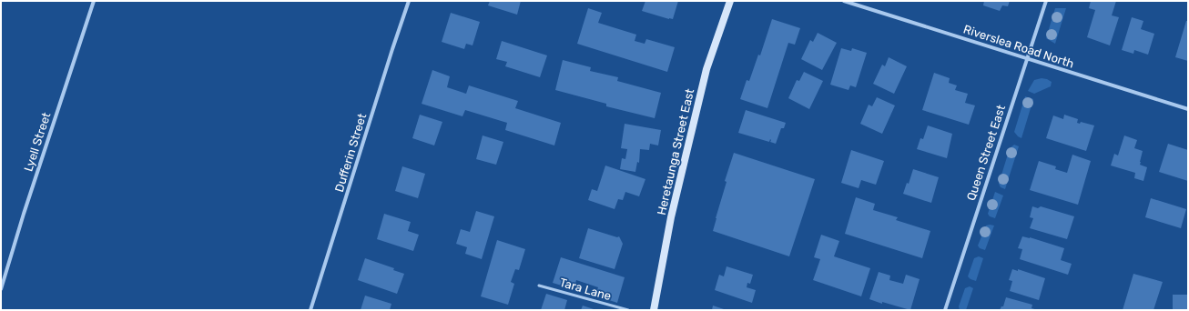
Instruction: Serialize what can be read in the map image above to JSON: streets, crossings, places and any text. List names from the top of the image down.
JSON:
{
  "streets": {
    "main road": ["Heretaunga Street East"],
    "street": [
      "Riverslea Road North",
      "Lyell Street",
      "Dufferin Street",
      "Queen Street East"
    ],
    "lane": ["Tara Lane"]
  },
  "crossings": [
    ["Riverslea Road North", "Queen Street East"]
  ]
}
